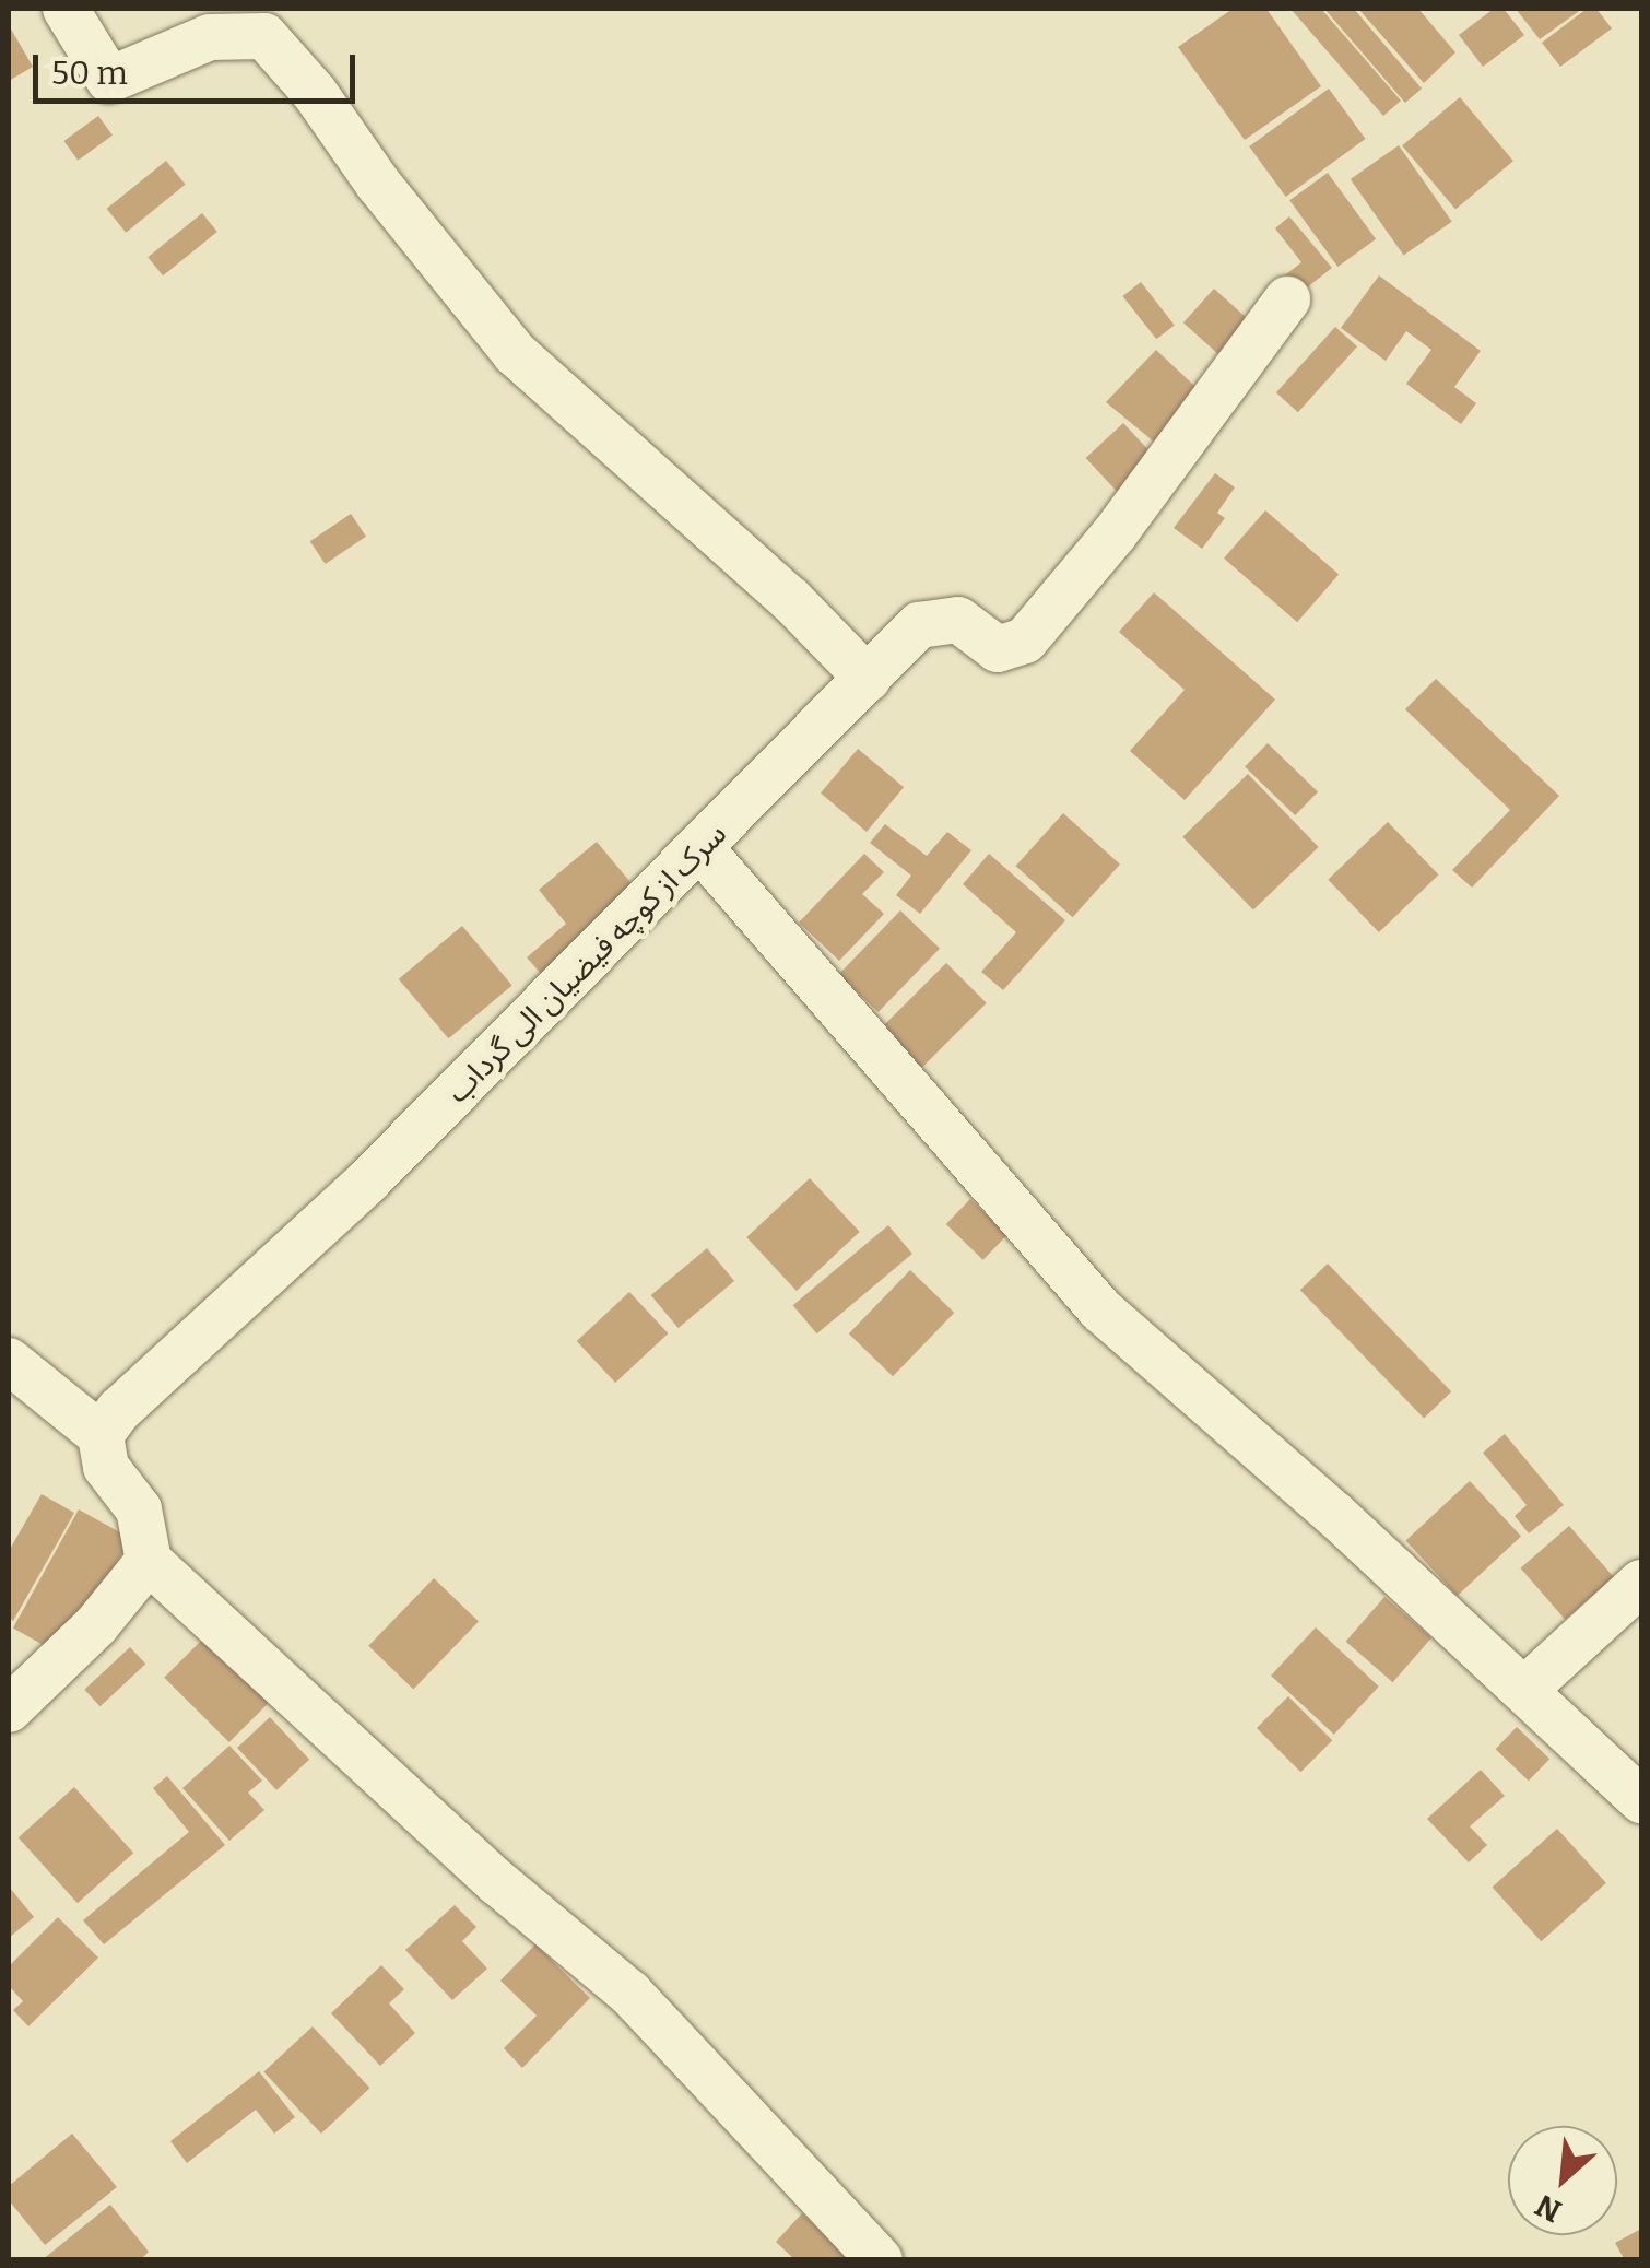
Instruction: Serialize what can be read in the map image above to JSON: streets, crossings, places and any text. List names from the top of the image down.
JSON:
{
  "streets": {
    "street": ["سرک از کوچه فیضیان الی گرداب"]
  },
  "scale_bar": "50 m",
  "north": "bottom left"
}
